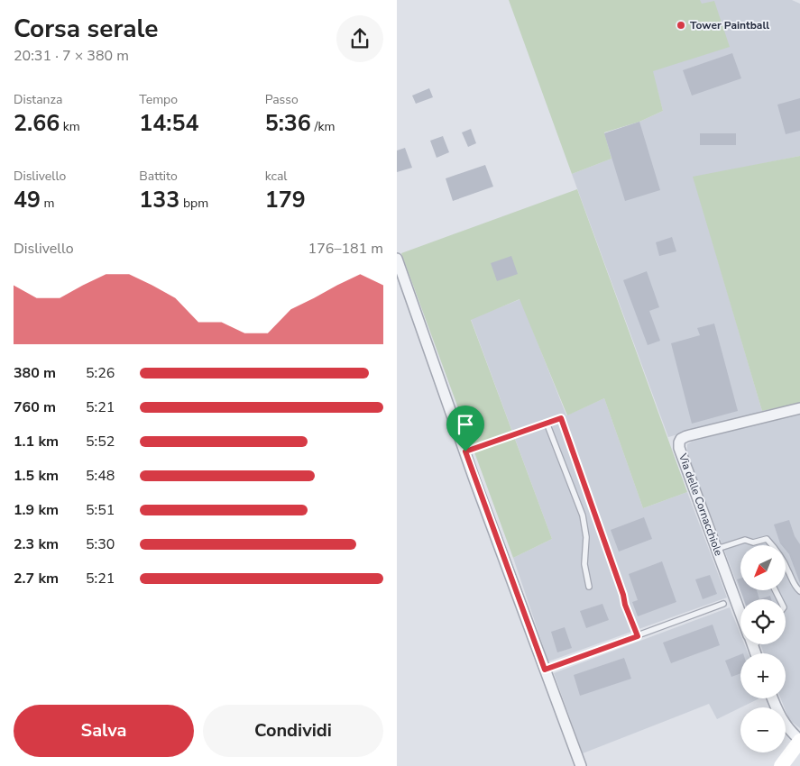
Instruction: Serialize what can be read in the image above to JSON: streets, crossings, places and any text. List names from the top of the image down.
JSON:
{
  "streets": {
    "street": ["Via delle Cornacchiole"]
  },
  "places": ["Tower Paintball"],
  "north": "bottom left",
  "page": {
    "heading": ["Corsa serale", "20:31 · 7 × 380 m"],
    "stats": [
      ["Distanza", "2.66 km"],
      ["Tempo", "14:54"],
      ["Passo", "5:36 /km"],
      ["Dislivello", "49 m"],
      ["Battito", "133 bpm"],
      ["kcal", "179"]
    ],
    "chart": ["Dislivello", "176–181 m"],
    "list": [
      {
        "name": "380 m",
        "note": "5:26"
      },
      {
        "name": "760 m",
        "note": "5:21"
      },
      {
        "name": "1.1 km",
        "note": "5:52"
      },
      {
        "name": "1.5 km",
        "note": "5:48"
      },
      {
        "name": "1.9 km",
        "note": "5:51"
      },
      {
        "name": "2.3 km",
        "note": "5:30"
      },
      {
        "name": "2.7 km",
        "note": "5:21"
      }
    ],
    "map_buttons": ["+", "−"],
    "buttons": ["Salva", "Condividi"]
  }
}
